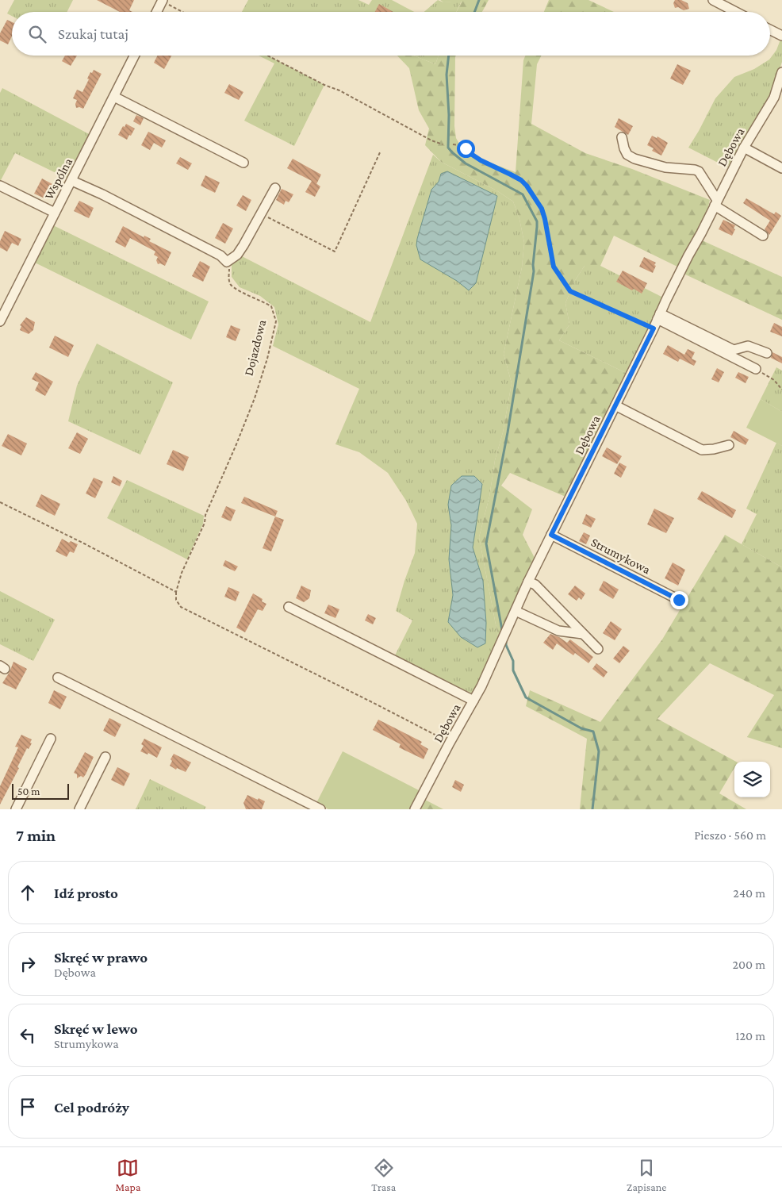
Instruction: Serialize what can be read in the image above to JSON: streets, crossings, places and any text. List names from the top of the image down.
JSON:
{
  "streets": {
    "street": ["Dębowa", "Wspólna", "Strumykowa"],
    "path": ["Dojazdowa"]
  },
  "crossings": [
    ["Dębowa", "Strumykowa"]
  ],
  "scale_bar": "50 m",
  "page": {
    "search": "Szukaj tutaj",
    "scale": "50 m",
    "heading": ["7 min", "Pieszo · 560 m"],
    "list": [
      ["Idź prosto", "240 m"],
      ["Skręć w prawo", "Dębowa", "200 m"],
      ["Skręć w lewo", "Strumykowa", "120 m"],
      "Cel podróży"
    ],
    "nav": ["Mapa", "Trasa", "Zapisane"]
  }
}
